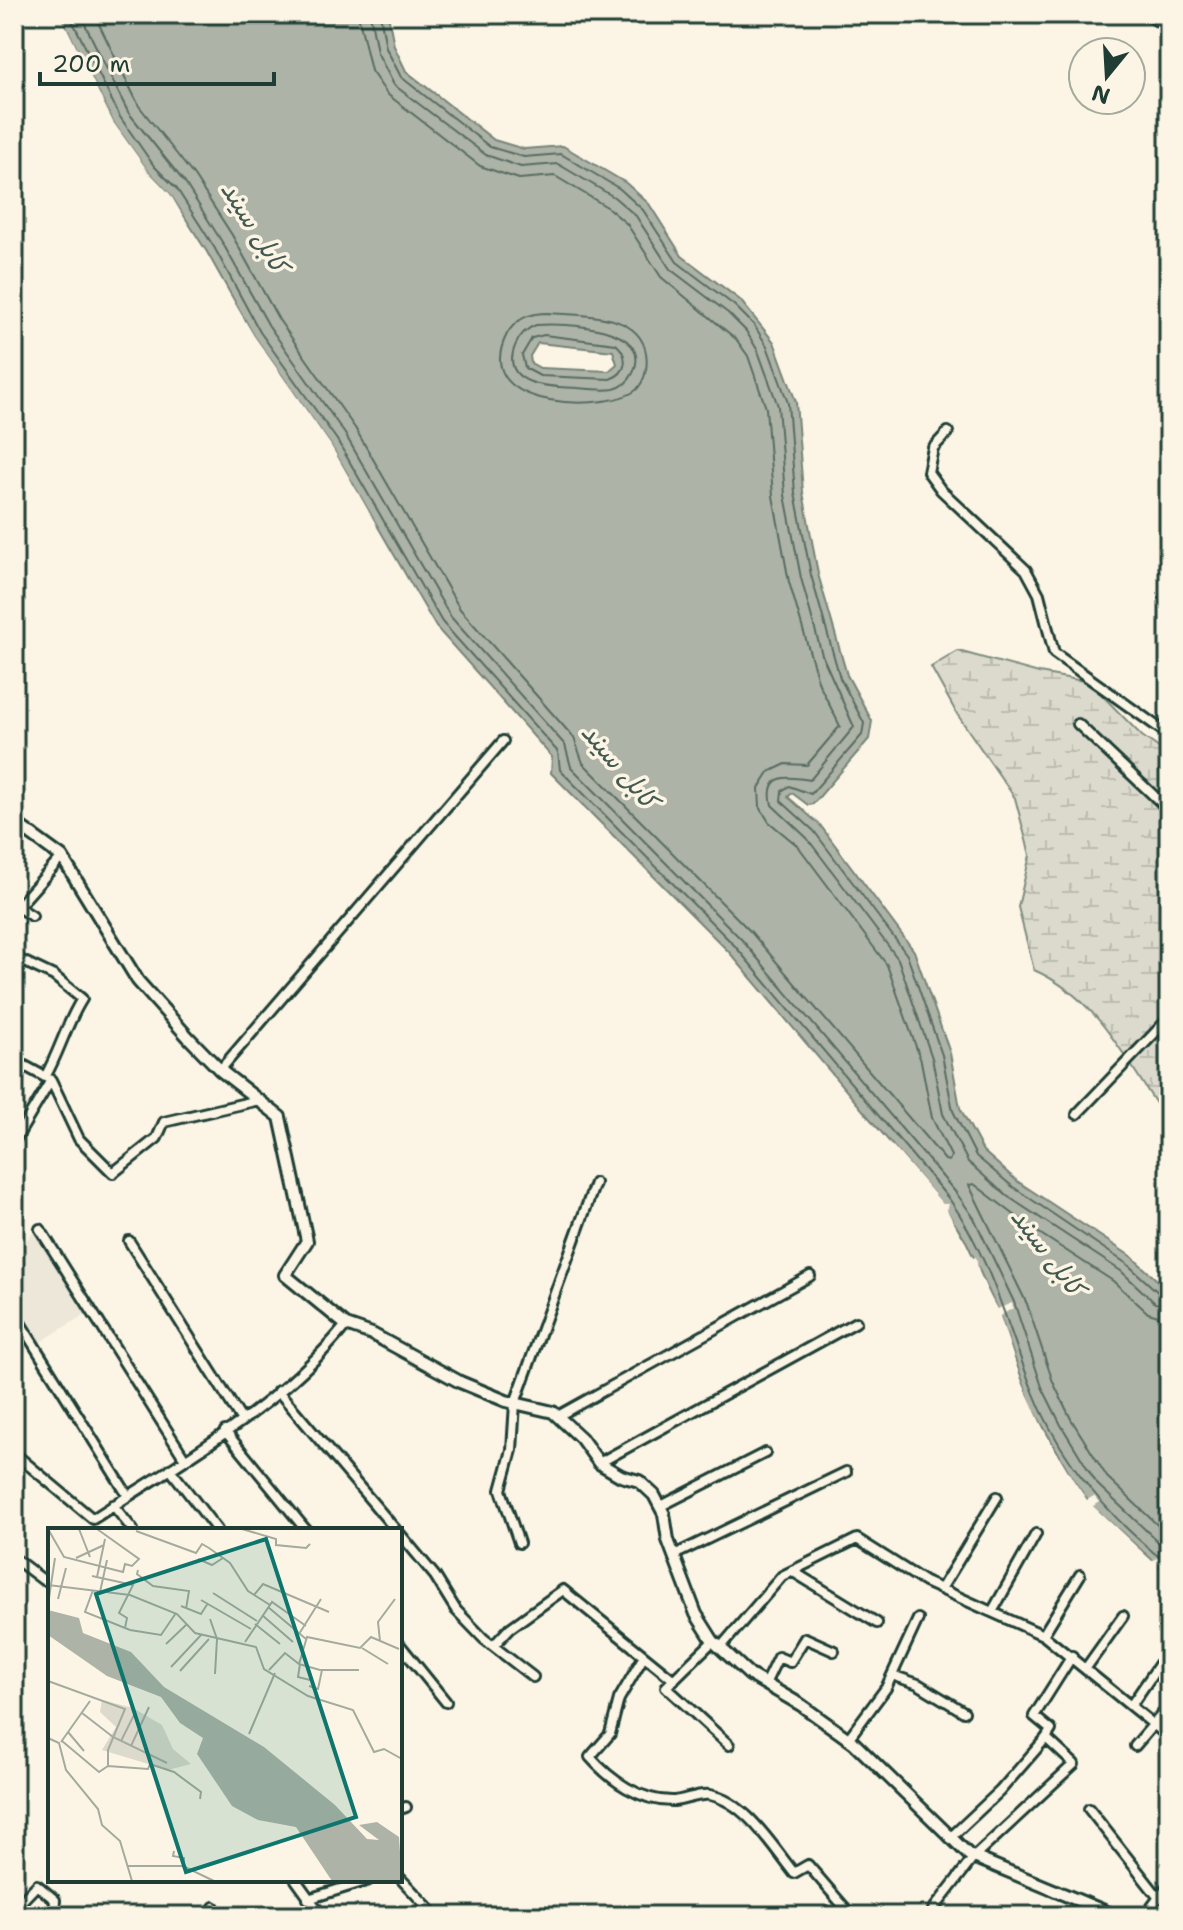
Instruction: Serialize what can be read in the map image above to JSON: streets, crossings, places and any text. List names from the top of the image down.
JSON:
{
  "water": ["کابل سيند"],
  "scale_bar": "200 m",
  "north": "bottom"
}
